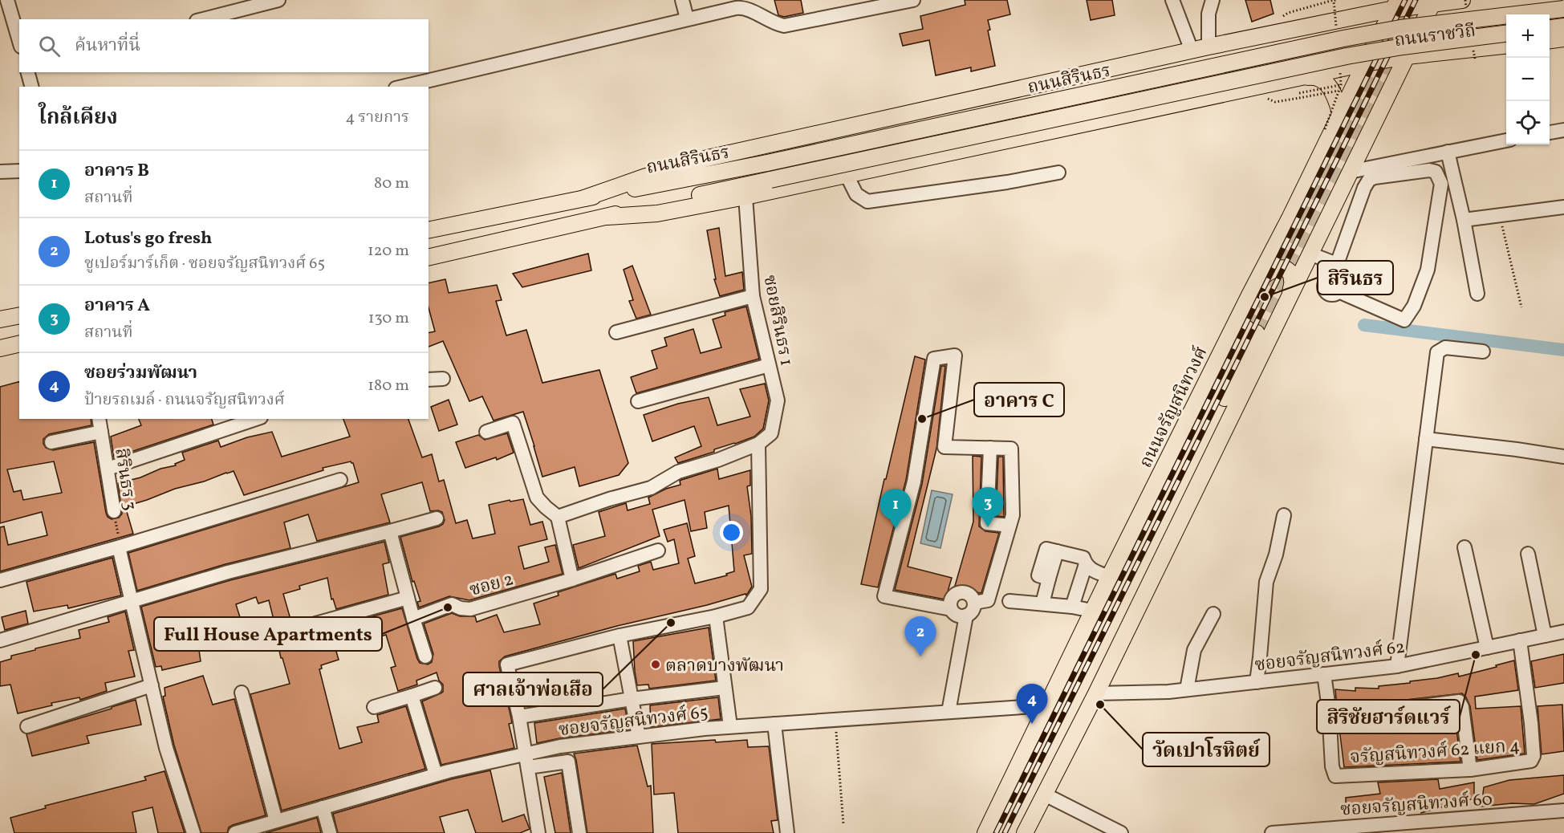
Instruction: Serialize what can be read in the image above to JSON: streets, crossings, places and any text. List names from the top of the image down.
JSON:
{
  "streets": {
    "main road": ["ถนนราชวิถี", "ถนนสิรินธร", "ถนนจรัญสนิทวงศ์"],
    "street": [
      "ซอยสิรินธร 1",
      "สิรินธร 3",
      "ซอย 2",
      "ซอยจรัญสนิทวงศ์ 62",
      "ซอยจรัญสนิทวงศ์ 65",
      "จรัญสนิทวงศ์ 62 แยก 4",
      "ซอยจรัญสนิทวงศ์ 60"
    ]
  },
  "crossings": [
    ["ถนนราชวิถี", "ถนนสิรินธร"],
    ["ถนนราชวิถี", "ถนนจรัญสนิทวงศ์"],
    ["ถนนสิรินธร", "ซอยสิรินธร 1"],
    ["ถนนสิรินธร", "ถนนจรัญสนิทวงศ์"],
    ["ถนนจรัญสนิทวงศ์", "ซอยจรัญสนิทวงศ์ 65"],
    ["ซอยจรัญสนิทวงศ์ 62", "จรัญสนิทวงศ์ 62 แยก 4"]
  ],
  "places": [
    "สิรินธร",
    "อาคาร C",
    "Full House Apartments",
    "ศาลเจ้าพ่อเสือ",
    "สิริชัยฮาร์ดแวร์",
    "ตลาดบางพัฒนา",
    "วัดเปาโรหิตย์"
  ],
  "page": {
    "map_buttons": ["+", "−"],
    "search": "ค้นหาที่นี่",
    "heading": ["ใกล้เคียง", "4 รายการ"],
    "list": [
      {
        "mark": "1",
        "name": "อาคาร B",
        "note": "สถานที่",
        "value": "80 m"
      },
      {
        "mark": "2",
        "name": "Lotus's go fresh",
        "note": "ซูเปอร์มาร์เก็ต · ซอยจรัญสนิทวงศ์ 65",
        "value": "120 m"
      },
      {
        "mark": "3",
        "name": "อาคาร A",
        "note": "สถานที่",
        "value": "130 m"
      },
      {
        "mark": "4",
        "name": "ซอยร่วมพัฒนา",
        "note": "ป้ายรถเมล์ · ถนนจรัญสนิทวงศ์",
        "value": "180 m"
      }
    ],
    "pins": [
      "3",
      "1",
      "2",
      "4"
    ]
  }
}
